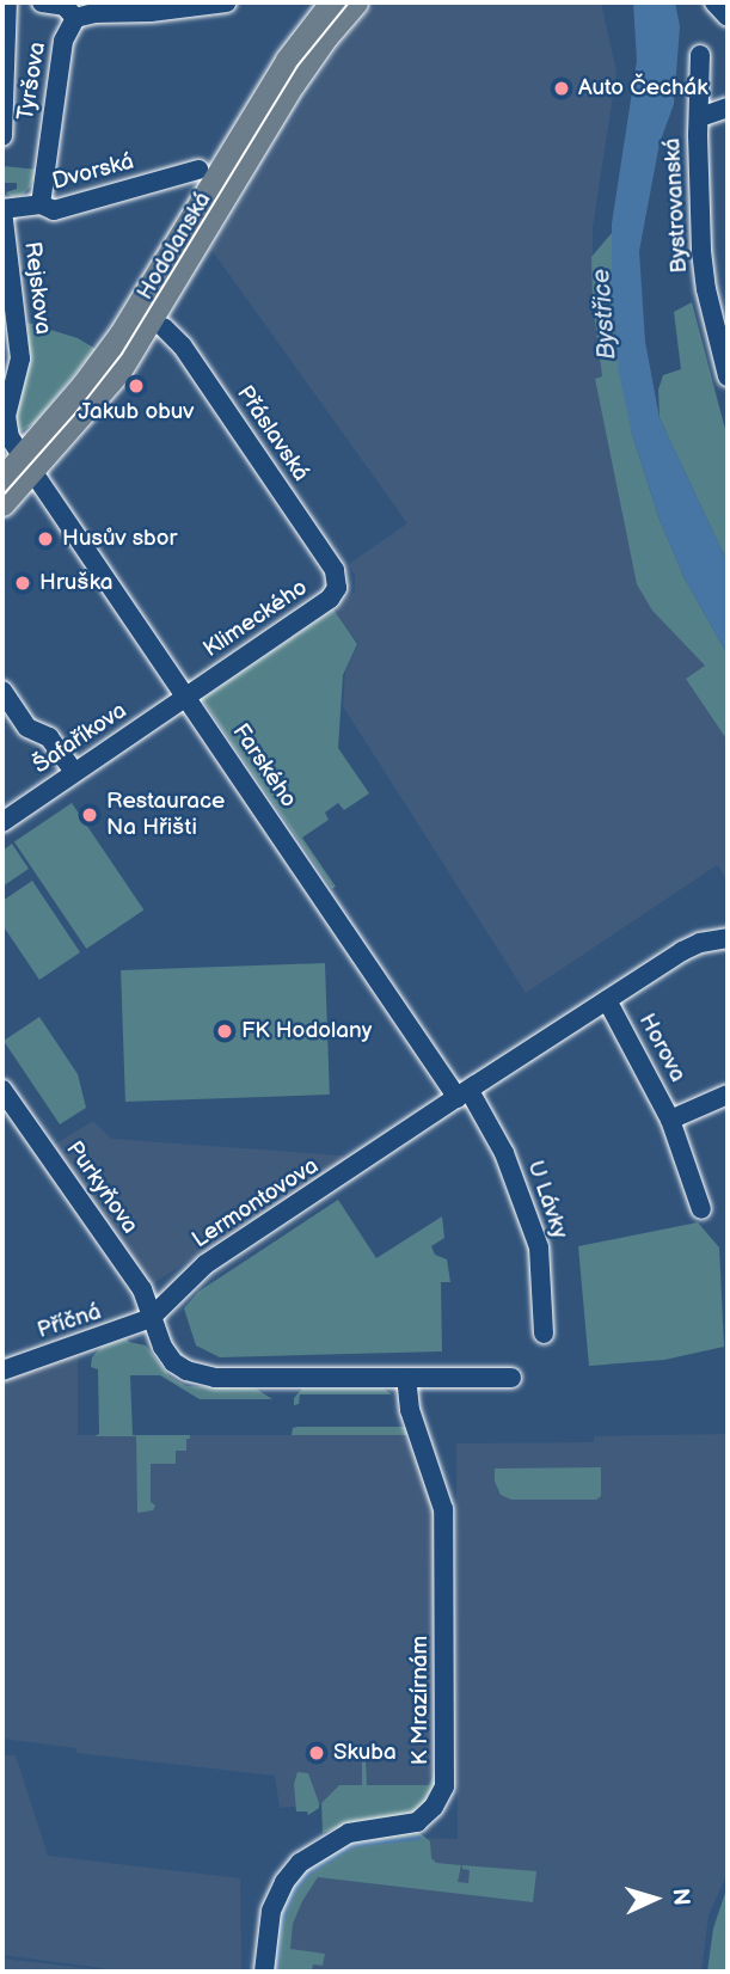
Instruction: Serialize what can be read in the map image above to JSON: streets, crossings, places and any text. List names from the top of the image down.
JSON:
{
  "streets": {
    "street": [
      "Tyršova",
      "Dvorská",
      "Bystrovanská",
      "Rejskova",
      "Přáslavská",
      "Klimeckého",
      "Šafaříkova",
      "Farského",
      "Horova",
      "Purkyňova",
      "U Lávky",
      "Lermontovova",
      "Příčná",
      "K Mrazírnám"
    ]
  },
  "crossings": [
    ["Tyršova", "Dvorská"],
    ["Dvorská", "Rejskova"],
    ["Rejskova", "Farského"],
    ["Přáslavská", "Klimeckého"],
    ["Klimeckého", "Šafaříkova"],
    ["Klimeckého", "Farského"],
    ["Šafaříkova", "Farského"],
    ["Farského", "U Lávky"],
    ["Farského", "Lermontovova"],
    ["Horova", "Lermontovova"],
    ["Purkyňova", "Lermontovova"],
    ["Purkyňova", "Příčná"],
    ["U Lávky", "Lermontovova"],
    ["Lermontovova", "Příčná"]
  ],
  "water": ["Bystřice"],
  "places": [
    "Auto Čechák",
    "Jakub obuv",
    "Husův sbor",
    "Hruška",
    "Restaurace Na Hřišti",
    "FK Hodolany",
    "Skuba"
  ],
  "north": "right"
}
